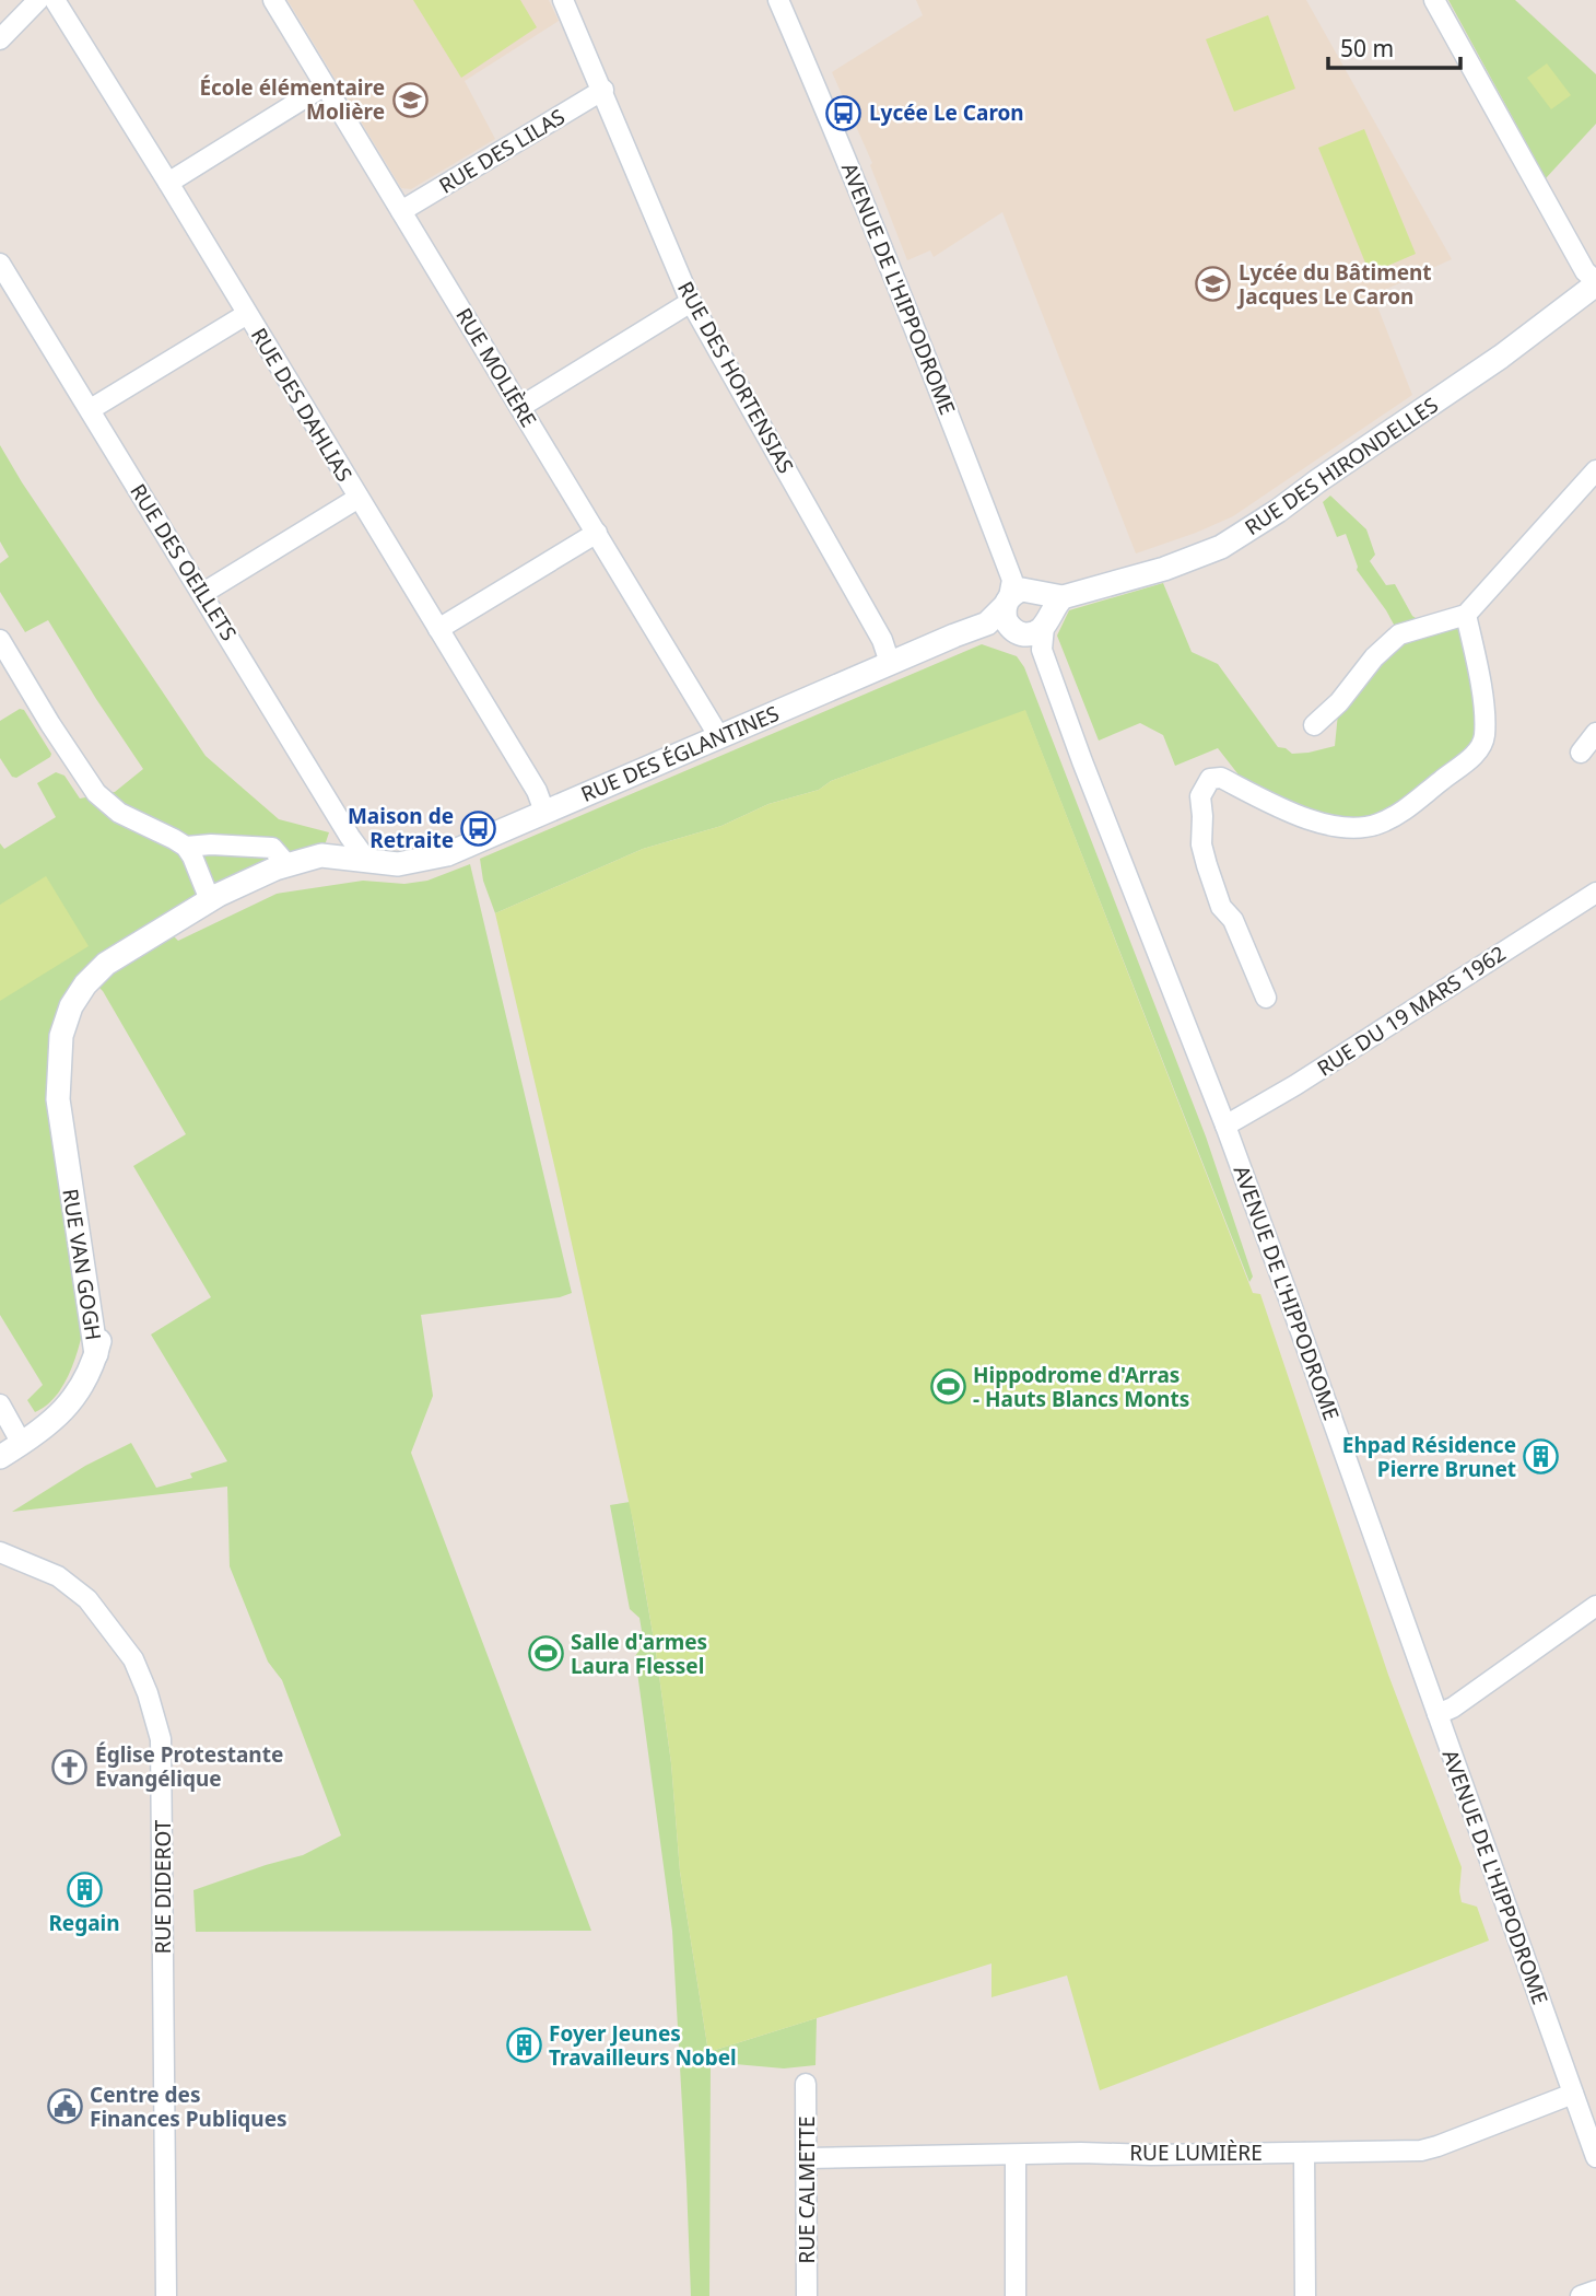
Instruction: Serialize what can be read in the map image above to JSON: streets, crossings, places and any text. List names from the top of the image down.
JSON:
{
  "streets": {
    "street": [
      "RUE DES LILAS",
      "AVENUE DE L'HIPPODROME",
      "RUE MOLIÈRE",
      "RUE DES HORTENSIAS",
      "RUE DES DAHLIAS",
      "RUE DES HIRONDELLES",
      "RUE DES OEILLETS",
      "RUE DES ÉGLANTINES",
      "RUE DU 19 MARS 1962",
      "RUE VAN GOGH",
      "RUE DIDEROT",
      "RUE LUMIÈRE",
      "RUE CALMETTE"
    ]
  },
  "crossings": [
    ["RUE DES LILAS", "RUE MOLIÈRE"],
    ["RUE DES LILAS", "RUE DES HORTENSIAS"],
    ["AVENUE DE L'HIPPODROME", "RUE DES HIRONDELLES"],
    ["AVENUE DE L'HIPPODROME", "RUE DES ÉGLANTINES"],
    ["AVENUE DE L'HIPPODROME", "RUE DU 19 MARS 1962"],
    ["AVENUE DE L'HIPPODROME", "RUE LUMIÈRE"],
    ["RUE MOLIÈRE", "RUE DES ÉGLANTINES"],
    ["RUE DES HORTENSIAS", "RUE DES ÉGLANTINES"],
    ["RUE DES DAHLIAS", "RUE DES ÉGLANTINES"],
    ["RUE DES HIRONDELLES", "RUE DES ÉGLANTINES"],
    ["RUE DES OEILLETS", "RUE DES ÉGLANTINES"],
    ["RUE DES OEILLETS", "RUE VAN GOGH"],
    ["RUE DES ÉGLANTINES", "RUE VAN GOGH"],
    ["RUE LUMIÈRE", "RUE CALMETTE"]
  ],
  "places": {
    "school or university": ["École élémentaire Molière", "Lycée du Bâtiment Jacques Le Caron"],
    "bus stop": ["Lycée Le Caron", "Maison de Retraite"],
    "sports": ["Hippodrome d'Arras - Hauts Blancs Monts", "Salle d'armes Laura Flessel"],
    "building": ["Ehpad Résidence Pierre Brunet", "Regain", "Foyer Jeunes Travailleurs Nobel"],
    "church": ["Église Protestante Evangélique"],
    "public building": ["Centre des Finances Publiques"]
  },
  "scale_bar": "50 m"
}
